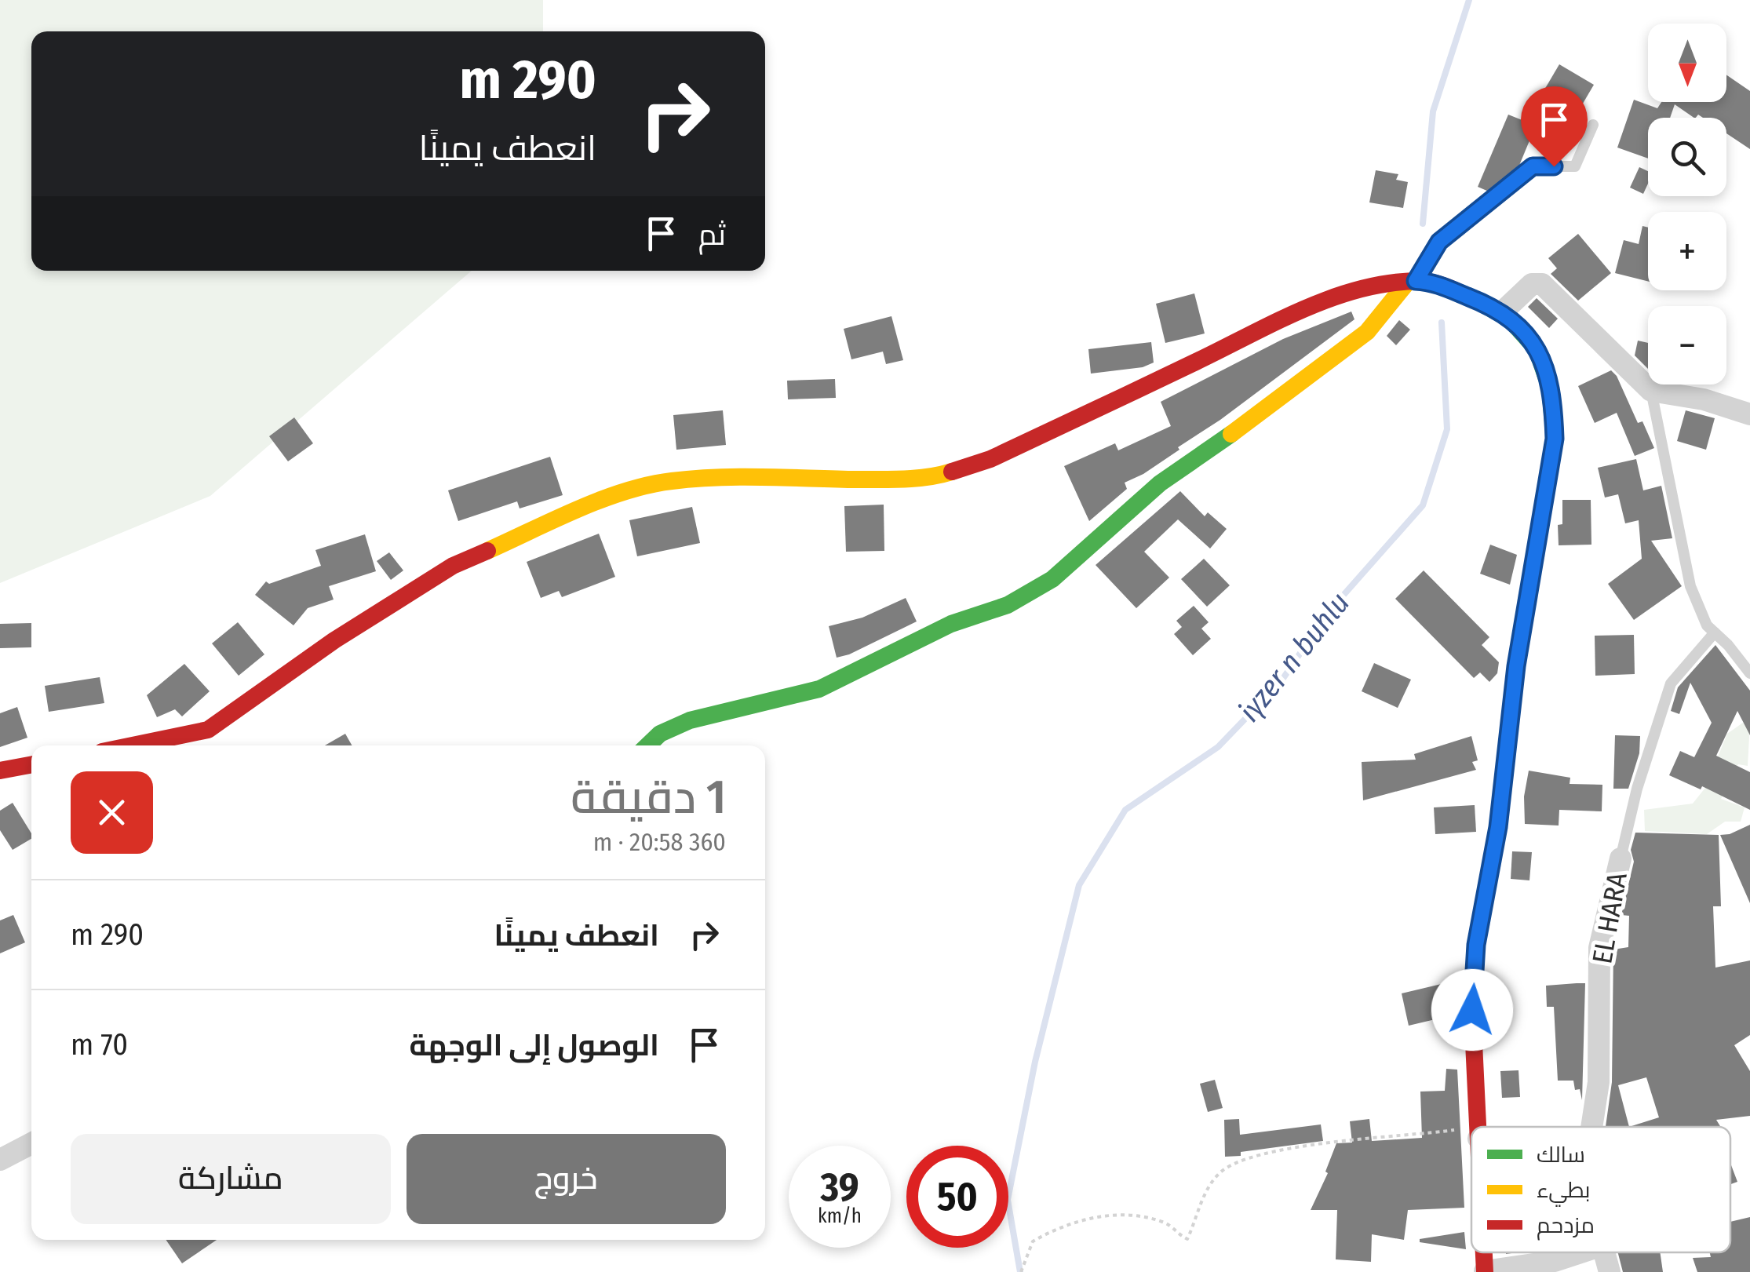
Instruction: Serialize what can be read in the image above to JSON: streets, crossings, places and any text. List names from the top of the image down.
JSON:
{
  "streets": {
    "street": ["EL HARA"]
  },
  "water": ["iγzer n buhlu"],
  "legend": ["سالك", "بطيء", "مزدحم"],
  "north": "bottom",
  "page": {
    "map_buttons": ["+", "−"],
    "turn": ["290 m", "انعطف يمينًا"],
    "then": "ثم",
    "heading": ["1 دقيقة", "360 m · 20:58"],
    "list": [
      {
        "name": "انعطف يمينًا",
        "value": "290 m"
      },
      {
        "name": "الوصول إلى الوجهة",
        "value": "70 m"
      }
    ],
    "buttons": ["خروج", "مشاركة"],
    "speed": "39 km/h",
    "limit": "50"
  }
}
